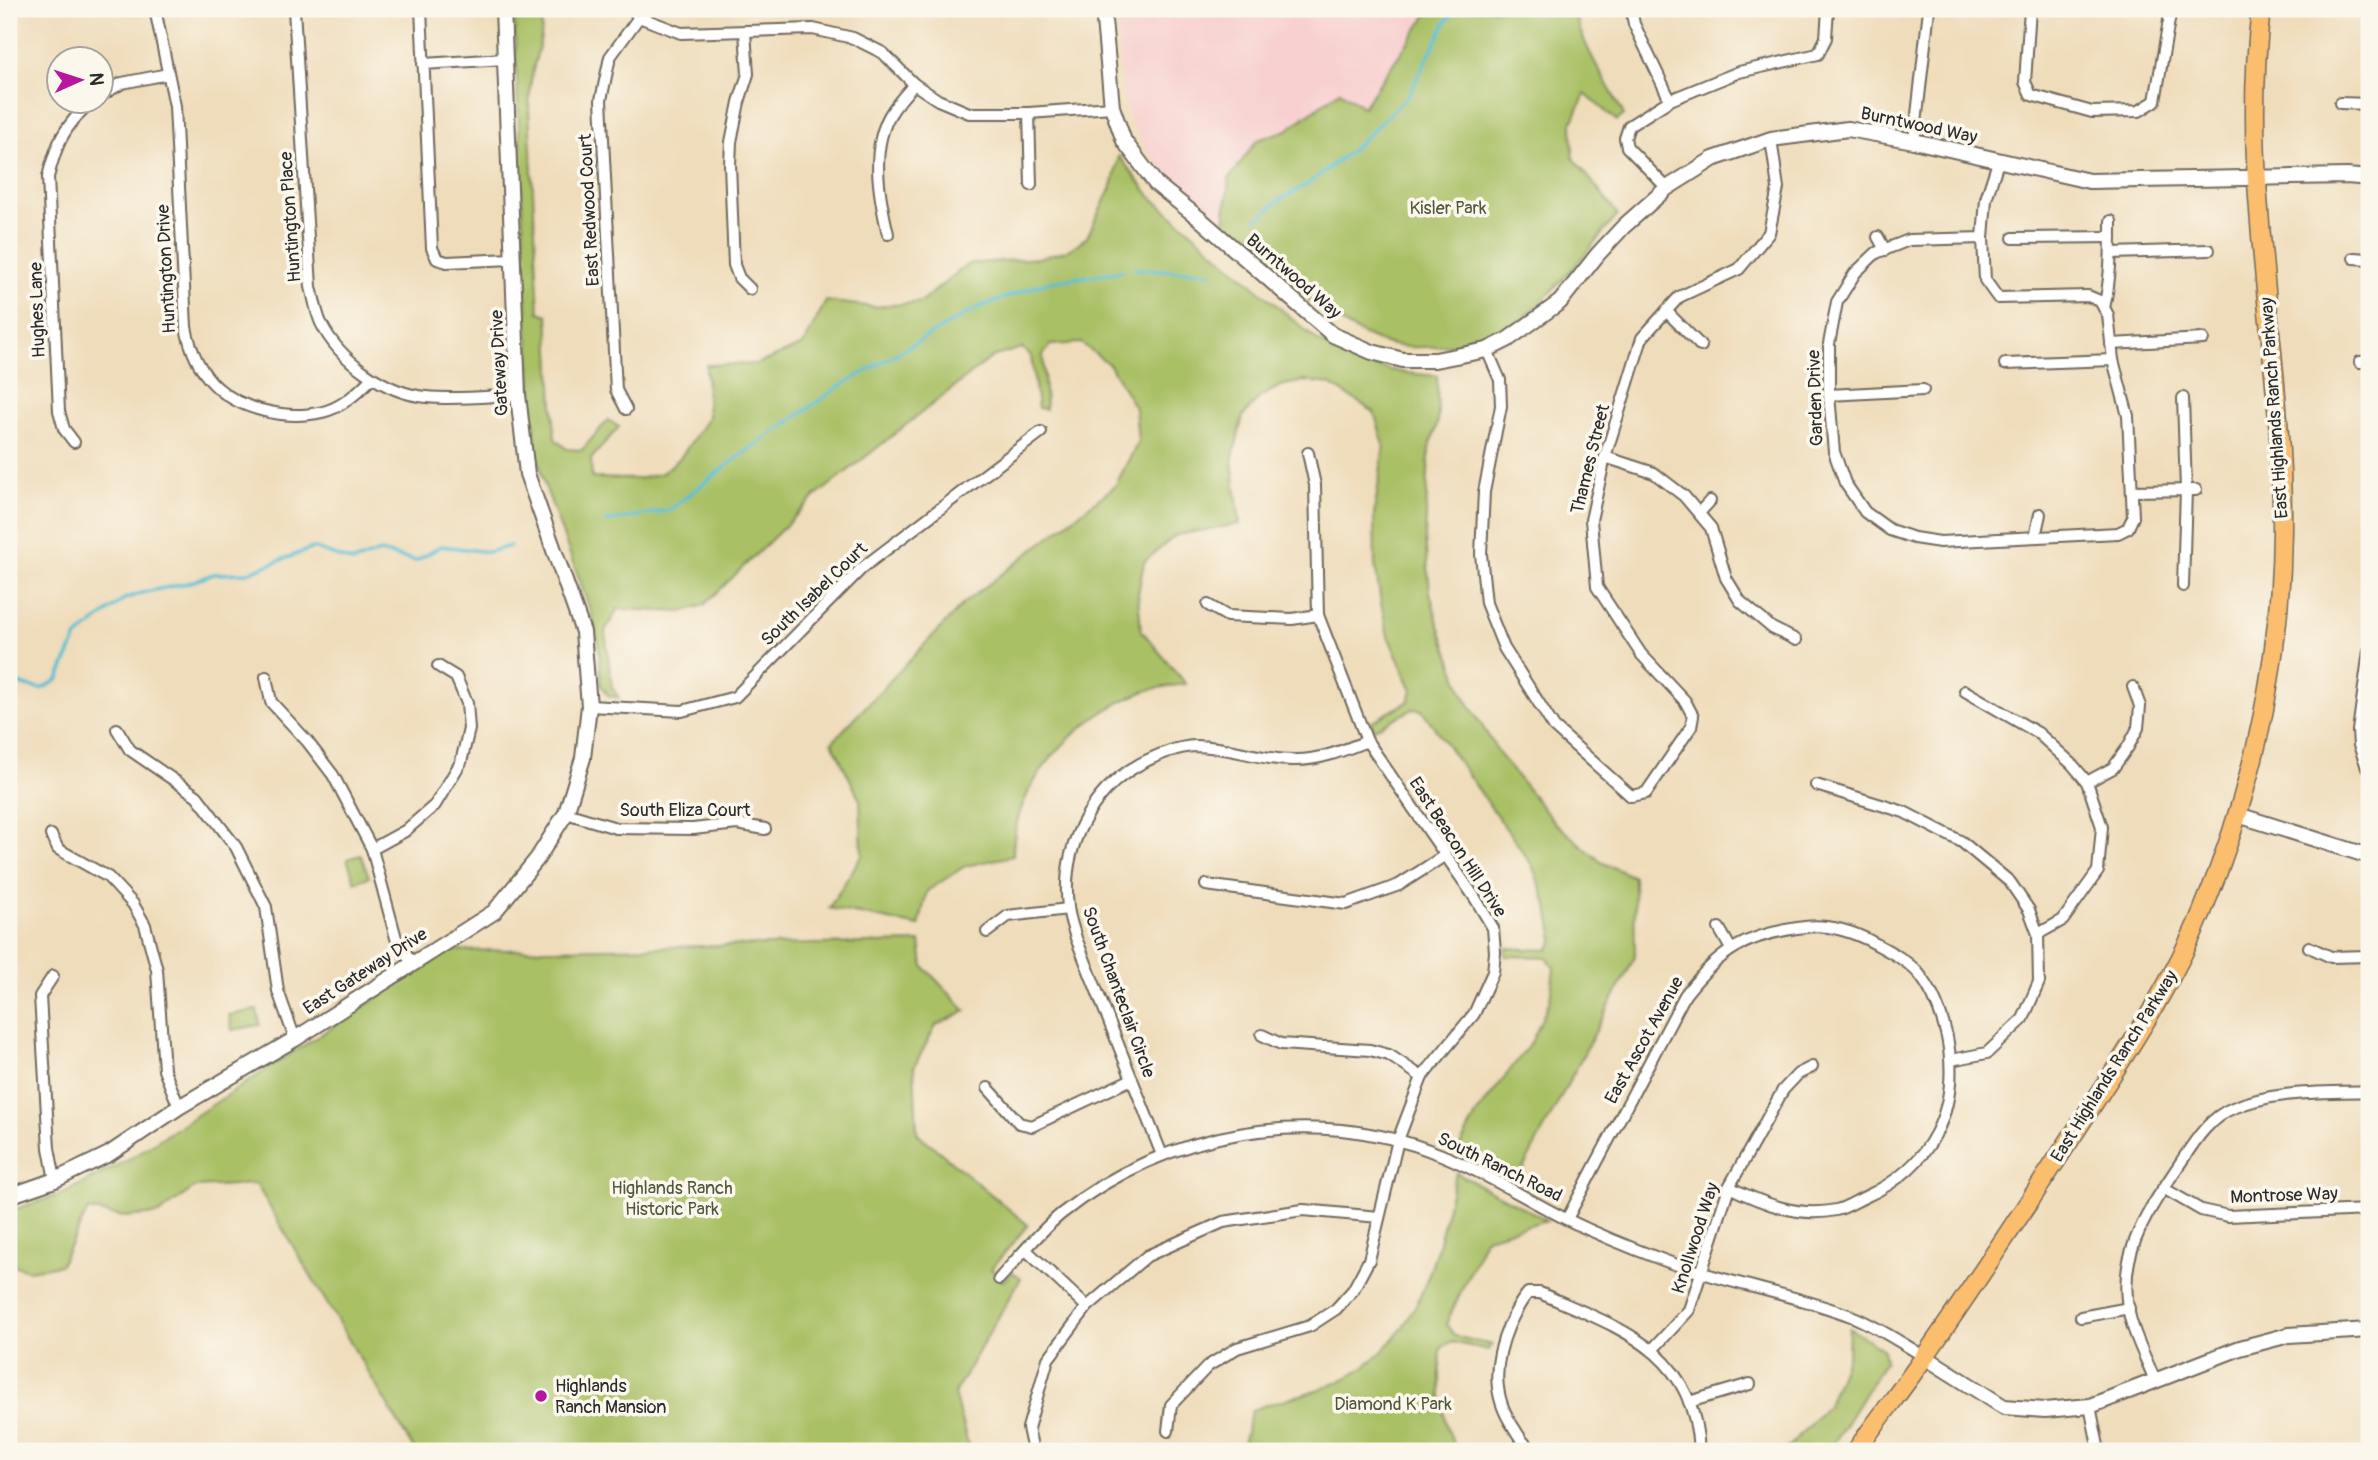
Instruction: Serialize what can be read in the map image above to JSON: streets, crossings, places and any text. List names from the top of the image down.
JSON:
{
  "streets": {
    "main road": ["East Highlands Ranch Parkway"],
    "street": [
      "Burntwood Way",
      "East Redwood Court",
      "Huntington Place",
      "Huntington Drive",
      "Hughes Lane",
      "Gateway Drive",
      "Garden Drive",
      "Thames Street",
      "South Isabel Court",
      "South Eliza Court",
      "East Beacon Hill Drive",
      "East Gateway Drive",
      "South Chanteclair Circle",
      "East Ascot Avenue",
      "South Ranch Road",
      "Montrose Way",
      "Knollwood Way"
    ]
  },
  "crossings": [
    ["Burntwood Way", "East Highlands Ranch Parkway"],
    ["Burntwood Way", "Thames Street"],
    ["Huntington Place", "Huntington Drive"],
    ["Huntington Place", "Gateway Drive"],
    ["Gateway Drive", "South Isabel Court"],
    ["Gateway Drive", "East Gateway Drive"],
    ["East Highlands Ranch Parkway", "South Ranch Road"],
    ["South Isabel Court", "East Gateway Drive"],
    ["South Eliza Court", "East Gateway Drive"],
    ["East Beacon Hill Drive", "South Chanteclair Circle"],
    ["East Beacon Hill Drive", "South Ranch Road"],
    ["South Chanteclair Circle", "South Ranch Road"],
    ["East Ascot Avenue", "South Ranch Road"],
    ["East Ascot Avenue", "Knollwood Way"],
    ["South Ranch Road", "Knollwood Way"]
  ],
  "parks": ["Kisler Park", "Highlands Ranch Historic Park", "Diamond K Park"],
  "places": ["Highlands Ranch Mansion"],
  "north": "right"
}
